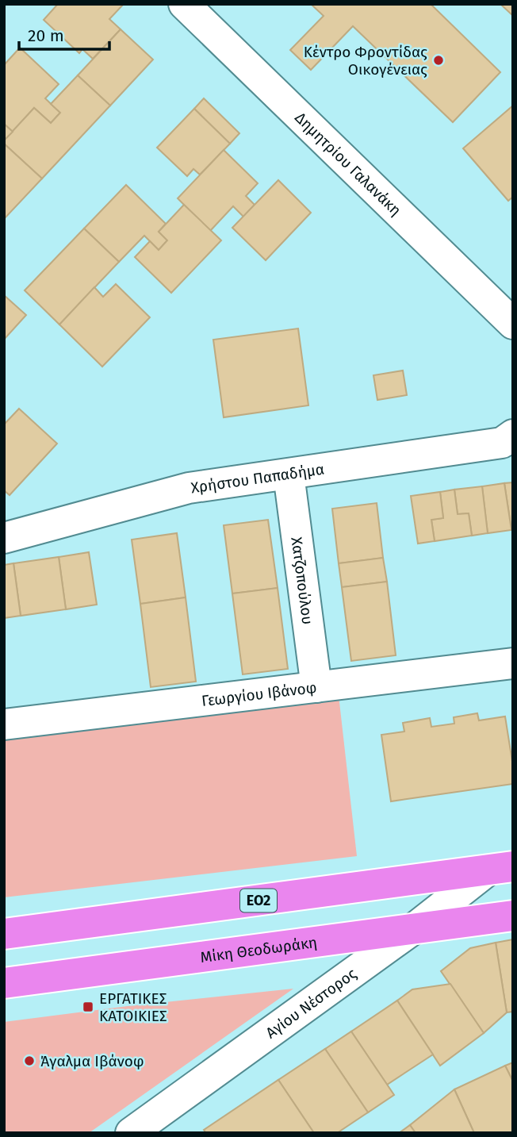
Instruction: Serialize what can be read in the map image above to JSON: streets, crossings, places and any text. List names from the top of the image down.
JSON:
{
  "streets": {
    "highway": ["ΕΟ2", "Μίκη Θεοδωράκη"],
    "street": [
      "Δημητρίου Γαλανάκη",
      "Χρήστου Παπαδήμα",
      "Χατζοπούλου",
      "Γεωργίου Ιβάνοφ",
      "Αγίου Νέστορος"
    ]
  },
  "crossings": [
    ["Χρήστου Παπαδήμα", "Χατζοπούλου"],
    ["Χατζοπούλου", "Γεωργίου Ιβάνοφ"],
    ["ΕΟ2", "Αγίου Νέστορος"],
    ["Μίκη Θεοδωράκη", "Αγίου Νέστορος"]
  ],
  "places": {
    "other": ["Κέντρο Φροντίδας Οικογένειας", "Άγαλμα Ιβάνοφ"],
    "transit": ["ΕΡΓΑΤΙΚΕΣ ΚΑΤΟΙΚΙΕΣ"]
  },
  "scale_bar": "20 m"
}
